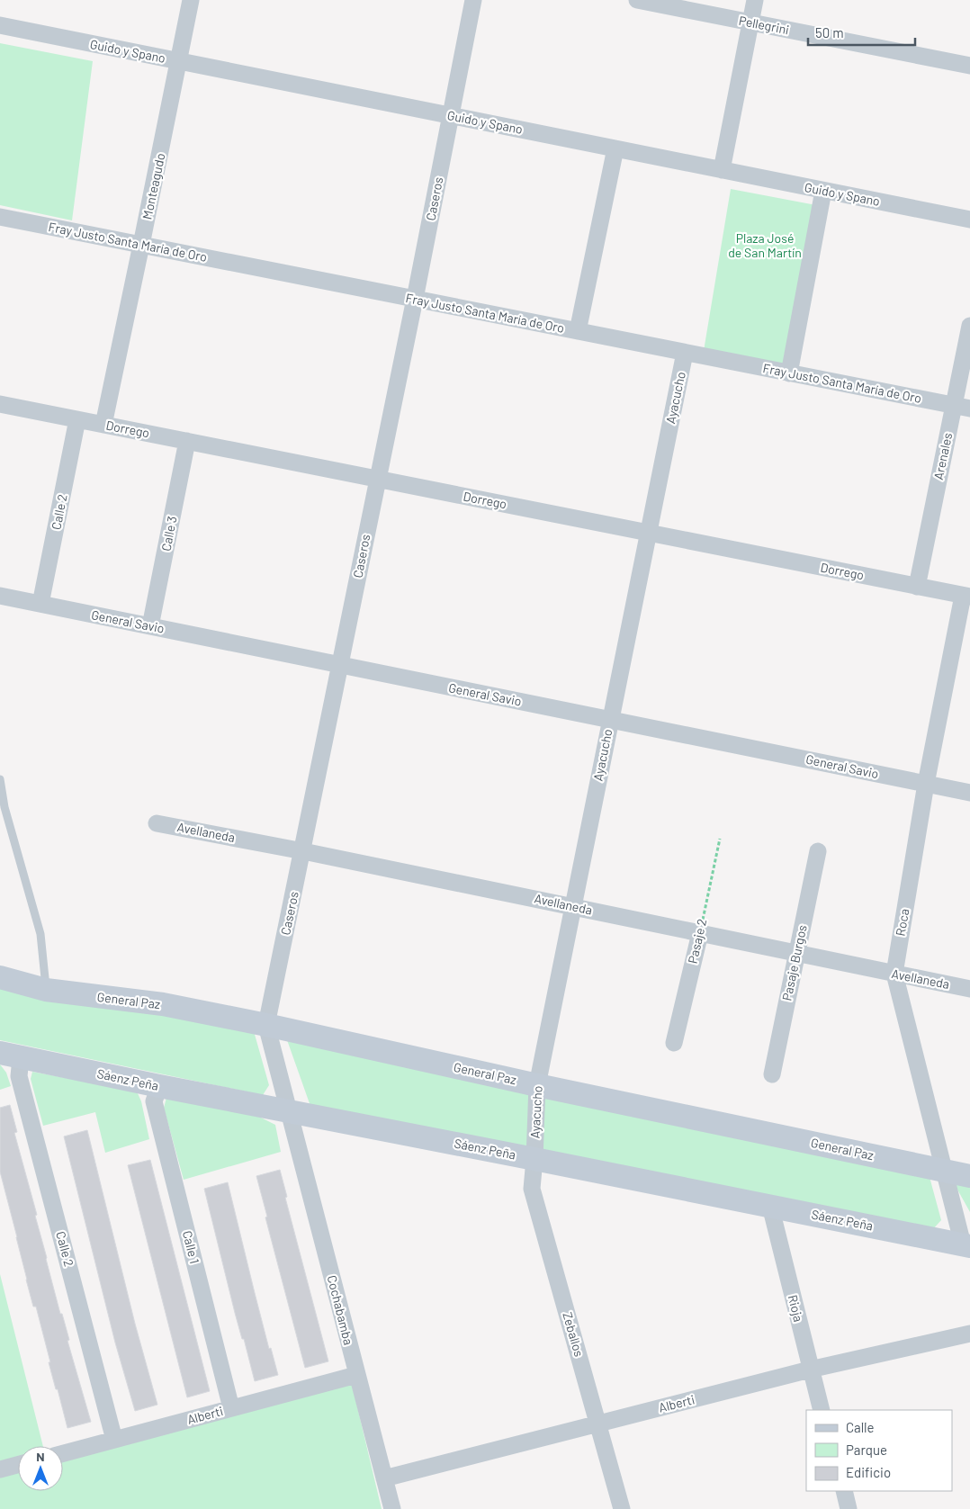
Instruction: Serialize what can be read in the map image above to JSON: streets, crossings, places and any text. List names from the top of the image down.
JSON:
{
  "streets": {
    "street": [
      "Pellegrini",
      "Guido y Spano",
      "Monteagudo",
      "Caseros",
      "Fray Justo Santa María de Oro",
      "Ayacucho",
      "Dorrego",
      "Arenales",
      "Calle 2",
      "Calle 3",
      "General Savio",
      "Avellaneda",
      "Roca",
      "Pasaje 2",
      "Pasaje Burgos",
      "General Paz",
      "Sáenz Peña",
      "Calle 1",
      "Rioja",
      "Cochabamba",
      "Zeballos",
      "Alberti"
    ]
  },
  "crossings": [
    ["Guido y Spano", "Monteagudo"],
    ["Guido y Spano", "Caseros"],
    ["Monteagudo", "Fray Justo Santa María de Oro"],
    ["Monteagudo", "Dorrego"],
    ["Caseros", "Fray Justo Santa María de Oro"],
    ["Caseros", "Dorrego"],
    ["Caseros", "General Savio"],
    ["Caseros", "Avellaneda"],
    ["Caseros", "General Paz"],
    ["Caseros", "Sáenz Peña"],
    ["Caseros", "Cochabamba"],
    ["Fray Justo Santa María de Oro", "Ayacucho"],
    ["Fray Justo Santa María de Oro", "Arenales"],
    ["Ayacucho", "Dorrego"],
    ["Ayacucho", "General Savio"],
    ["Ayacucho", "Avellaneda"],
    ["Ayacucho", "General Paz"],
    ["Ayacucho", "Sáenz Peña"],
    ["Ayacucho", "Zeballos"],
    ["Dorrego", "Arenales"],
    ["Dorrego", "Calle 2"],
    ["Dorrego", "Calle 3"],
    ["Dorrego", "Roca"],
    ["Calle 2", "General Savio"],
    ["Calle 2", "Sáenz Peña"],
    ["Calle 2", "Alberti"],
    ["Calle 3", "General Savio"],
    ["General Savio", "Roca"],
    ["Avellaneda", "Roca"],
    ["Avellaneda", "Pasaje 2"],
    ["Avellaneda", "Pasaje Burgos"],
    ["Roca", "General Paz"],
    ["Roca", "Sáenz Peña"],
    ["Sáenz Peña", "Calle 1"],
    ["Sáenz Peña", "Rioja"],
    ["Sáenz Peña", "Cochabamba"],
    ["Sáenz Peña", "Zeballos"],
    ["Calle 1", "Alberti"],
    ["Rioja", "Alberti"],
    ["Cochabamba", "Alberti"],
    ["Zeballos", "Alberti"]
  ],
  "parks": ["Plaza José de San Martín"],
  "legend": ["Calle", "Parque", "Edificio"],
  "scale_bar": "50 m",
  "north": "top"
}
